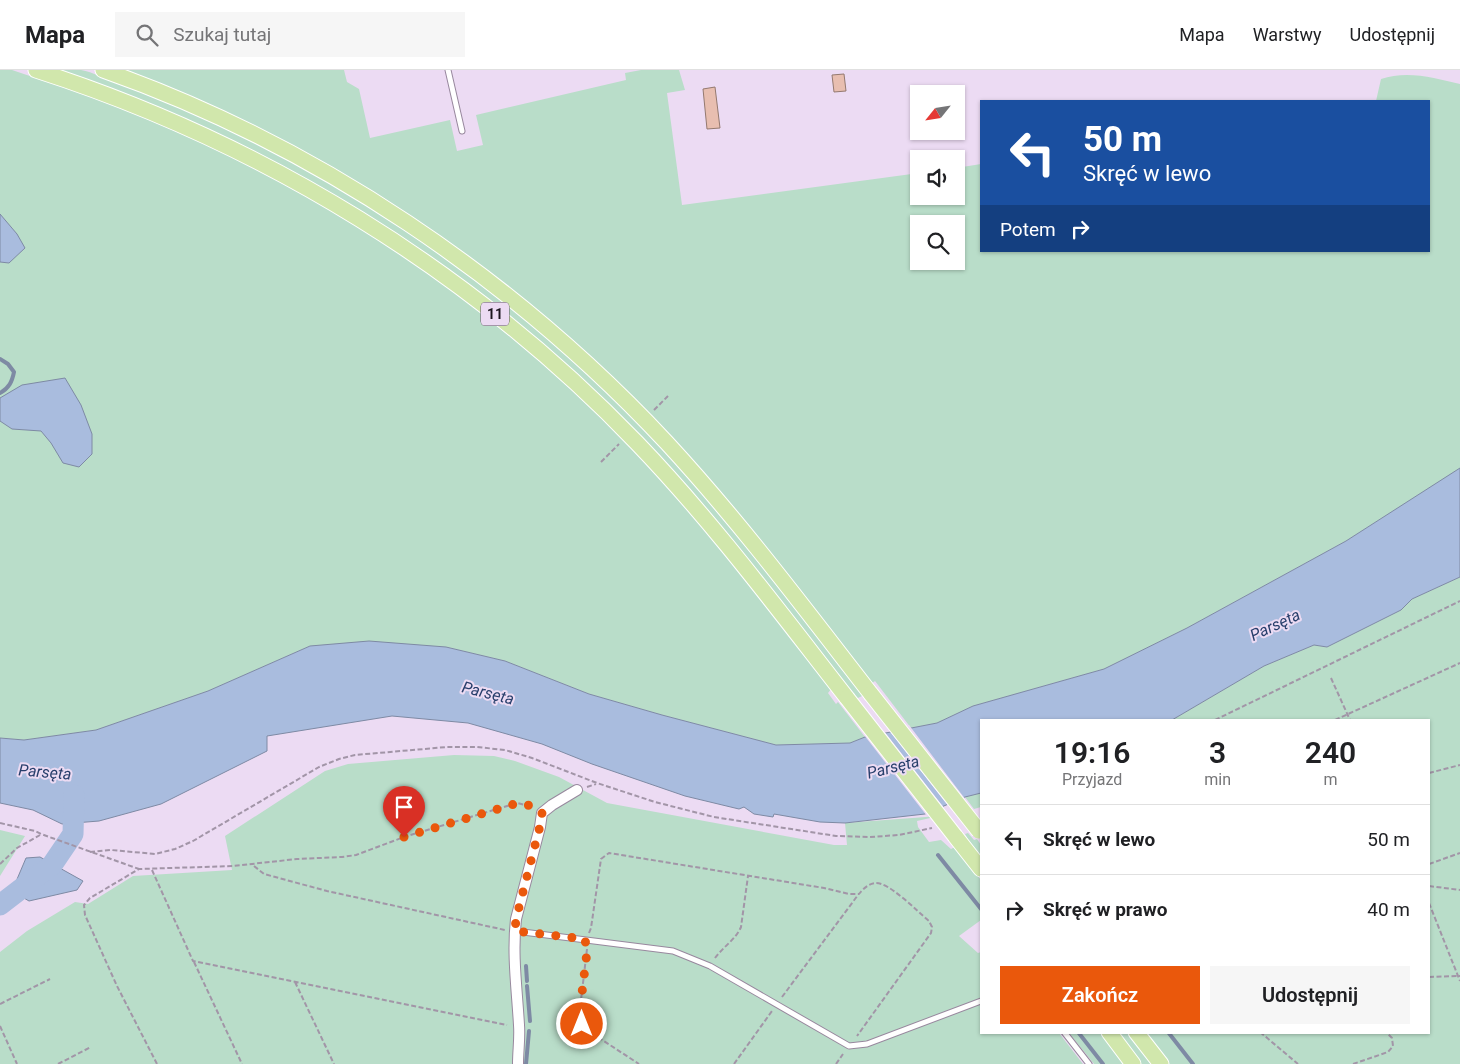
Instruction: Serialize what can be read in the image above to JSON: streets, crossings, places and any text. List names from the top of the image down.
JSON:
{
  "streets": {
    "main road": ["11"]
  },
  "water": ["Parsęta"],
  "north": "bottom left",
  "page": {
    "header": "Mapa",
    "search": "Szukaj tutaj",
    "nav": ["Mapa", "Warstwy", "Udostępnij"],
    "turn": ["50 m", "Skręć w lewo"],
    "then": "Potem",
    "eta": [
      "19:16",
      "Przyjazd",
      "3",
      "min",
      "240",
      "m"
    ],
    "list": [
      {
        "name": "Skręć w lewo",
        "value": "50 m"
      },
      {
        "name": "Skręć w prawo",
        "value": "40 m"
      }
    ],
    "buttons": ["Zakończ", "Udostępnij"]
  }
}
